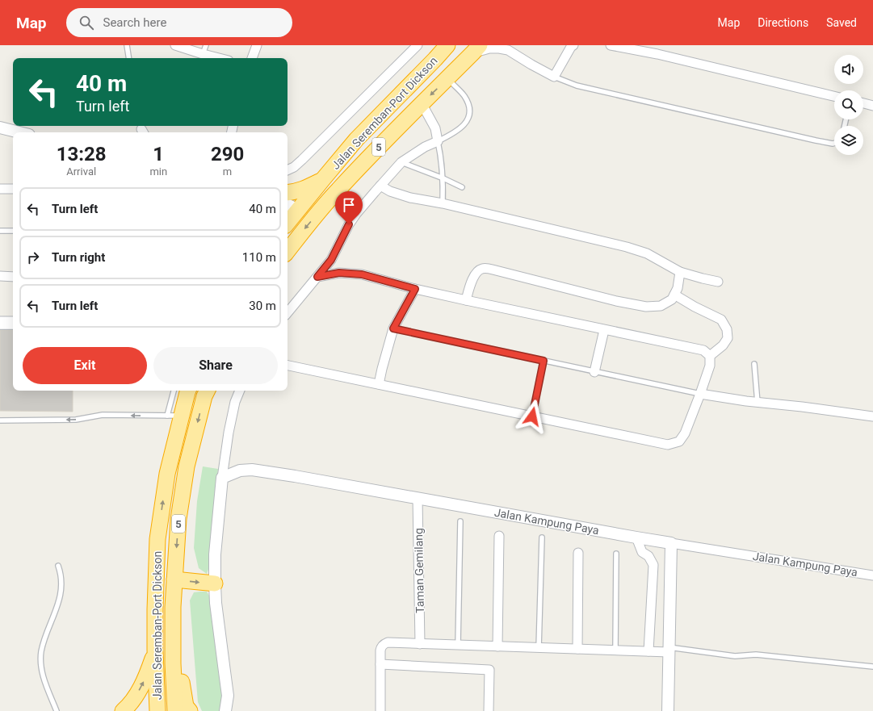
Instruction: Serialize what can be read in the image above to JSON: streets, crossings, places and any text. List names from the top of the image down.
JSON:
{
  "streets": {
    "highway": ["Jalan Seremban-Port Dickson", "5"],
    "street": ["Jalan Kampung Paya", "Taman Gemilang"]
  },
  "crossings": [
    ["Jalan Kampung Paya", "Taman Gemilang"]
  ],
  "page": {
    "header": "Map",
    "search": "Search here",
    "nav": ["Map", "Directions", "Saved"],
    "turn": ["40 m", "Turn left"],
    "eta": [
      "13:28",
      "Arrival",
      "1",
      "min",
      "290",
      "m"
    ],
    "list": [
      {
        "name": "Turn left",
        "value": "40 m"
      },
      {
        "name": "Turn right",
        "value": "110 m"
      },
      {
        "name": "Turn left",
        "value": "30 m"
      }
    ],
    "buttons": ["Exit", "Share"]
  }
}
